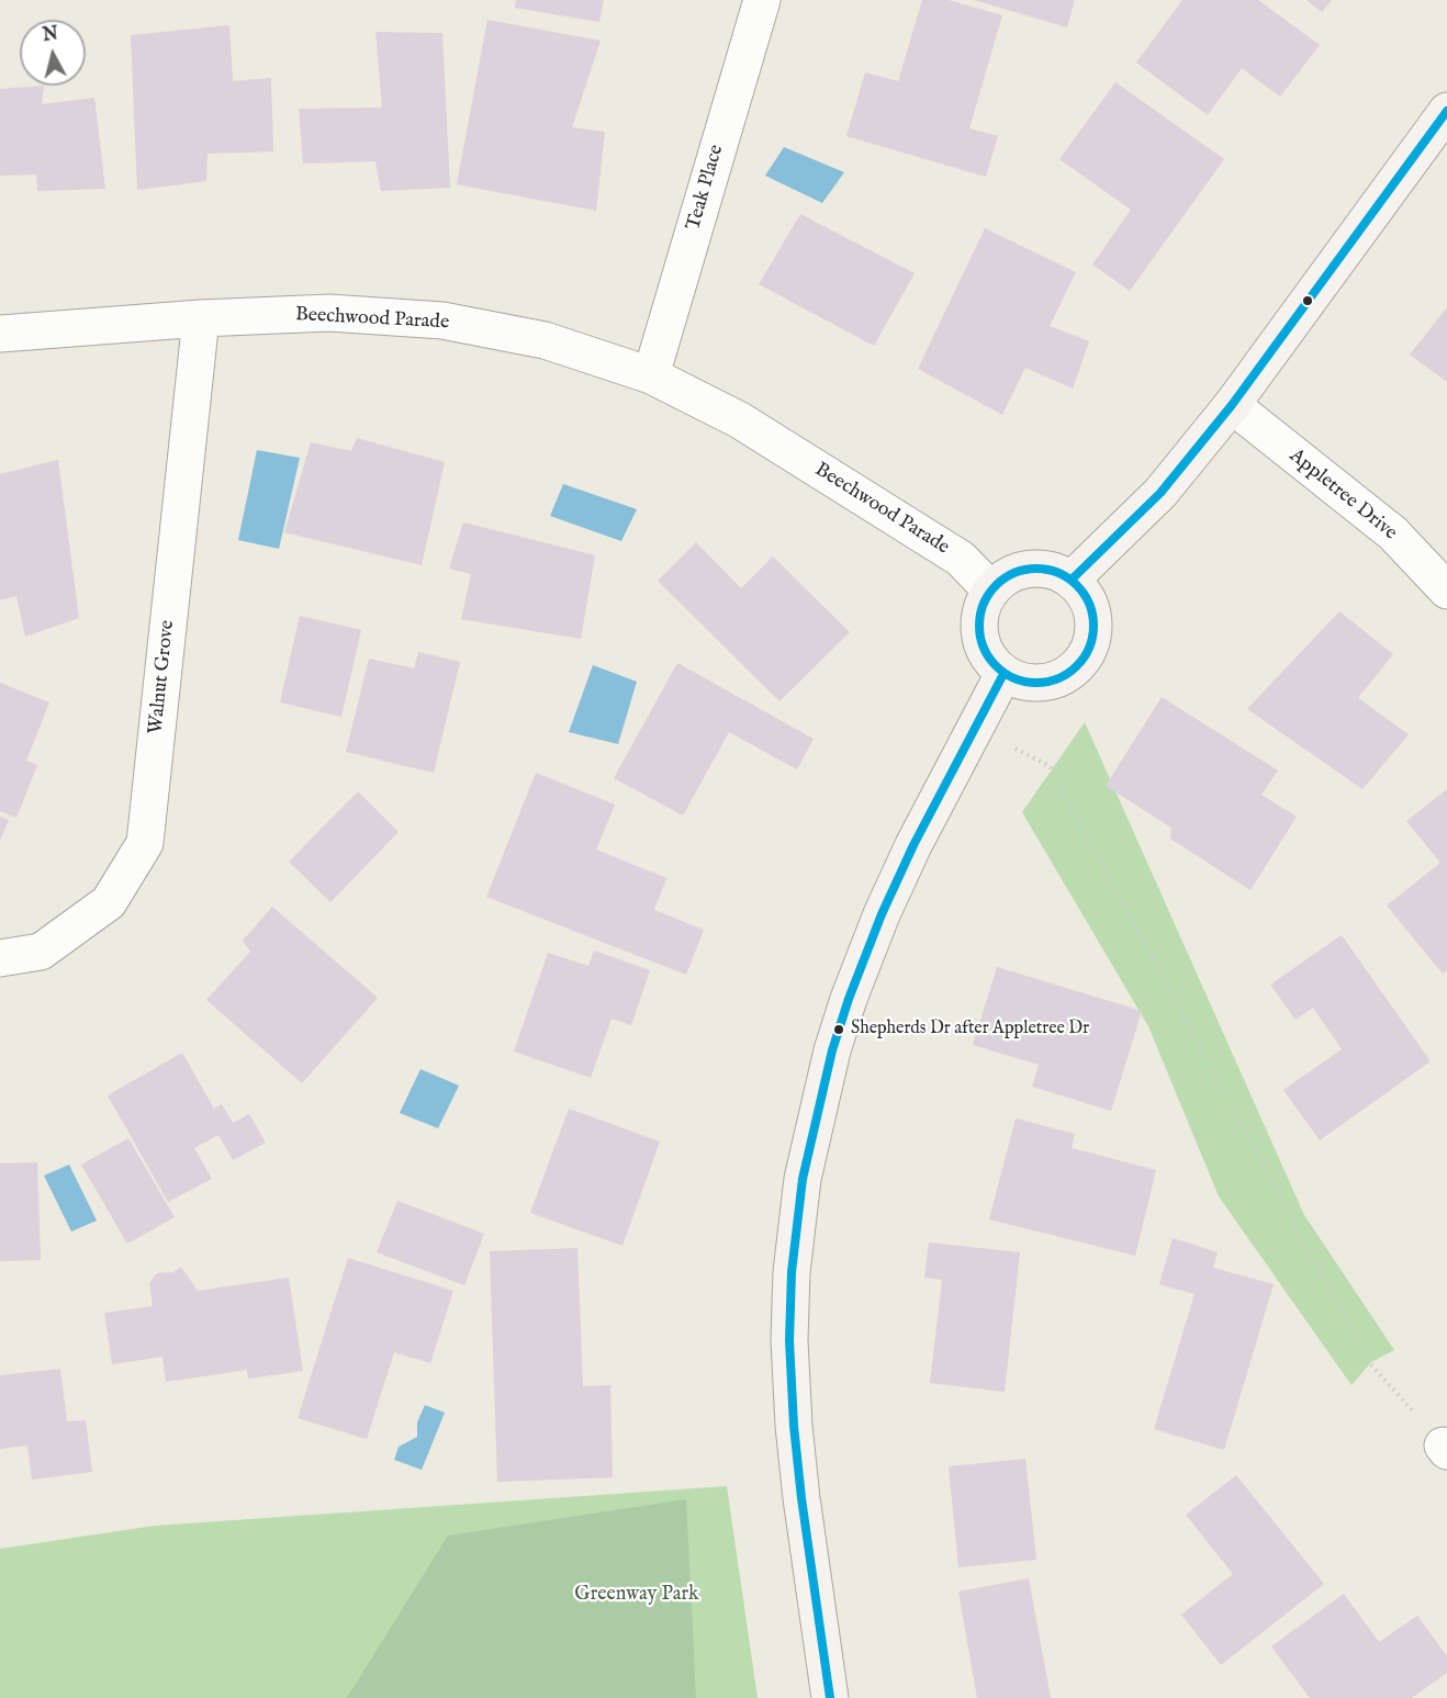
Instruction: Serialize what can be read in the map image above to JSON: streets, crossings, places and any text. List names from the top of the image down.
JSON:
{
  "streets": {
    "street": [
      "Teak Place",
      "Beechwood Parade",
      "Appletree Drive",
      "Walnut Grove"
    ]
  },
  "crossings": [
    ["Teak Place", "Beechwood Parade"],
    ["Beechwood Parade", "Walnut Grove"]
  ],
  "parks": ["Greenway Park"],
  "places": ["Shepherds Dr after Appletree Dr"],
  "north": "top"
}
